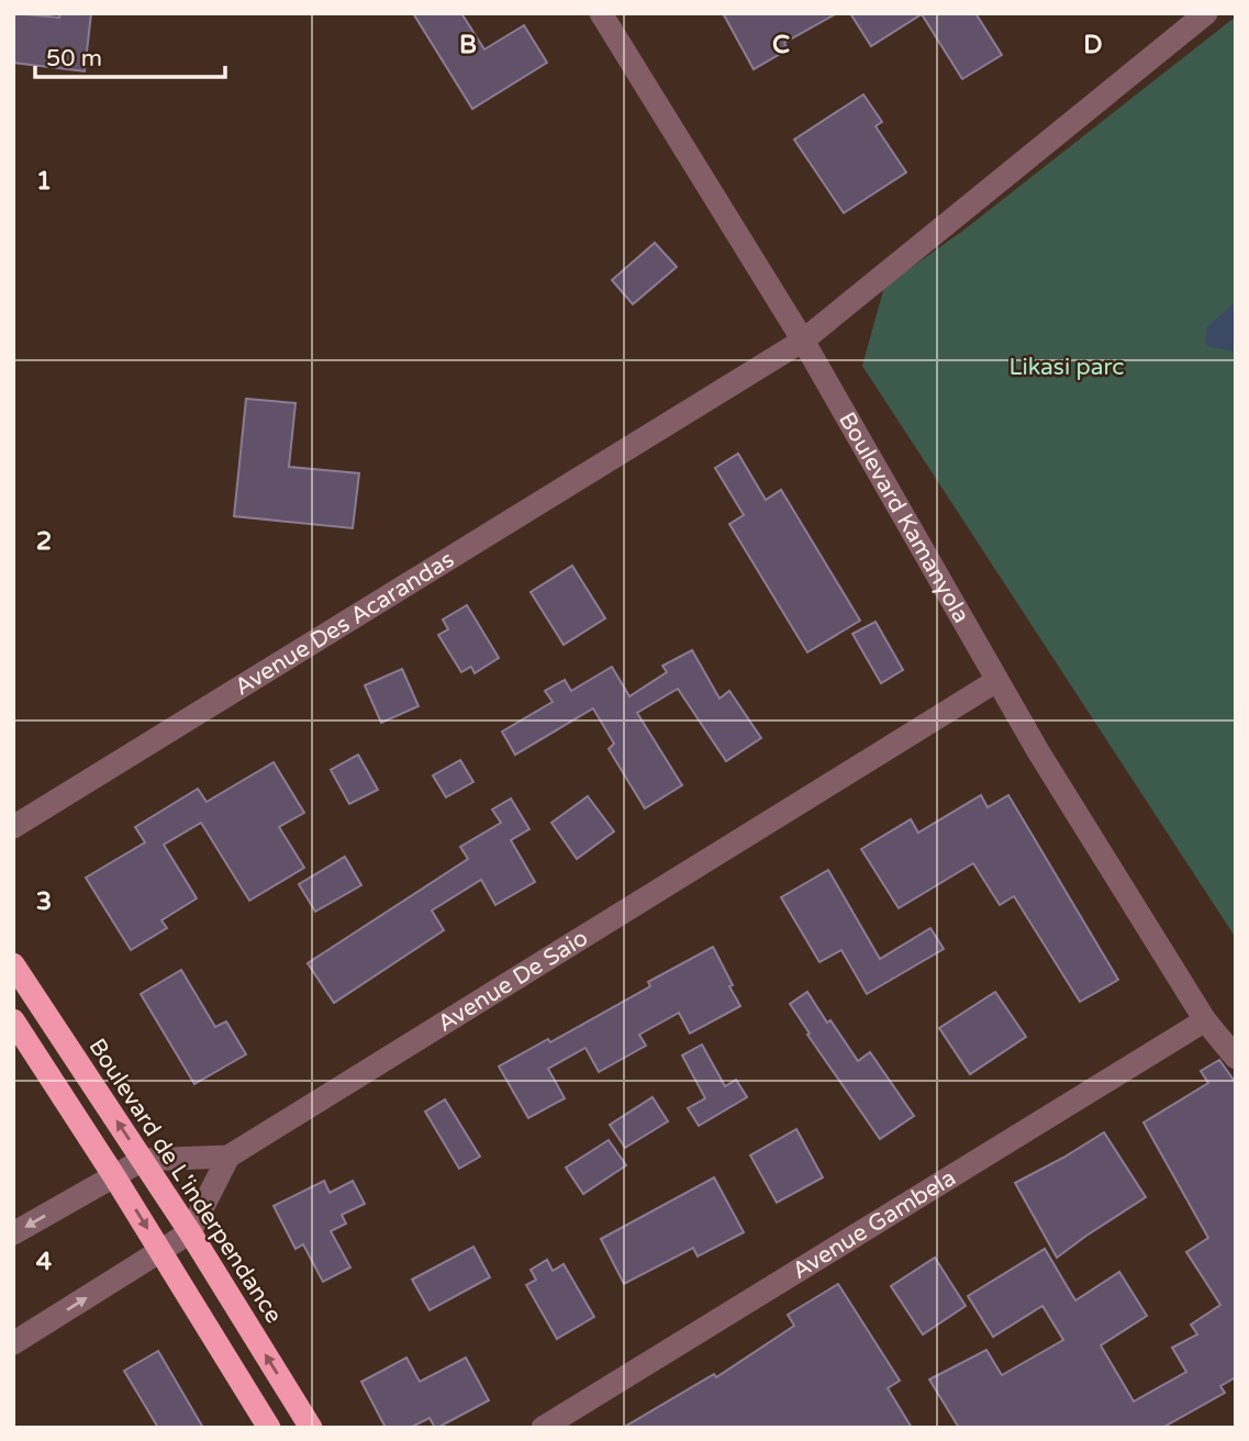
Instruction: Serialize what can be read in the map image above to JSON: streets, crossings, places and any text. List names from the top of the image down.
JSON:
{
  "streets": {
    "highway": ["Boulevard de L'inderpendance"],
    "street": [
      "Boulevard Kamanyola",
      "Avenue Des Acarandas",
      "Avenue De Saio",
      "Avenue Gambela"
    ]
  },
  "crossings": [
    ["Boulevard Kamanyola", "Avenue Des Acarandas"],
    ["Boulevard Kamanyola", "Avenue De Saio"],
    ["Boulevard Kamanyola", "Avenue Gambela"],
    ["Avenue De Saio", "Boulevard de L'inderpendance"]
  ],
  "parks": ["Likasi parc"],
  "scale_bar": "50 m",
  "grid": {
    "columns": ["B", "C", "D"],
    "rows": [
      "1",
      "2",
      "3",
      "4"
    ]
  }
}
